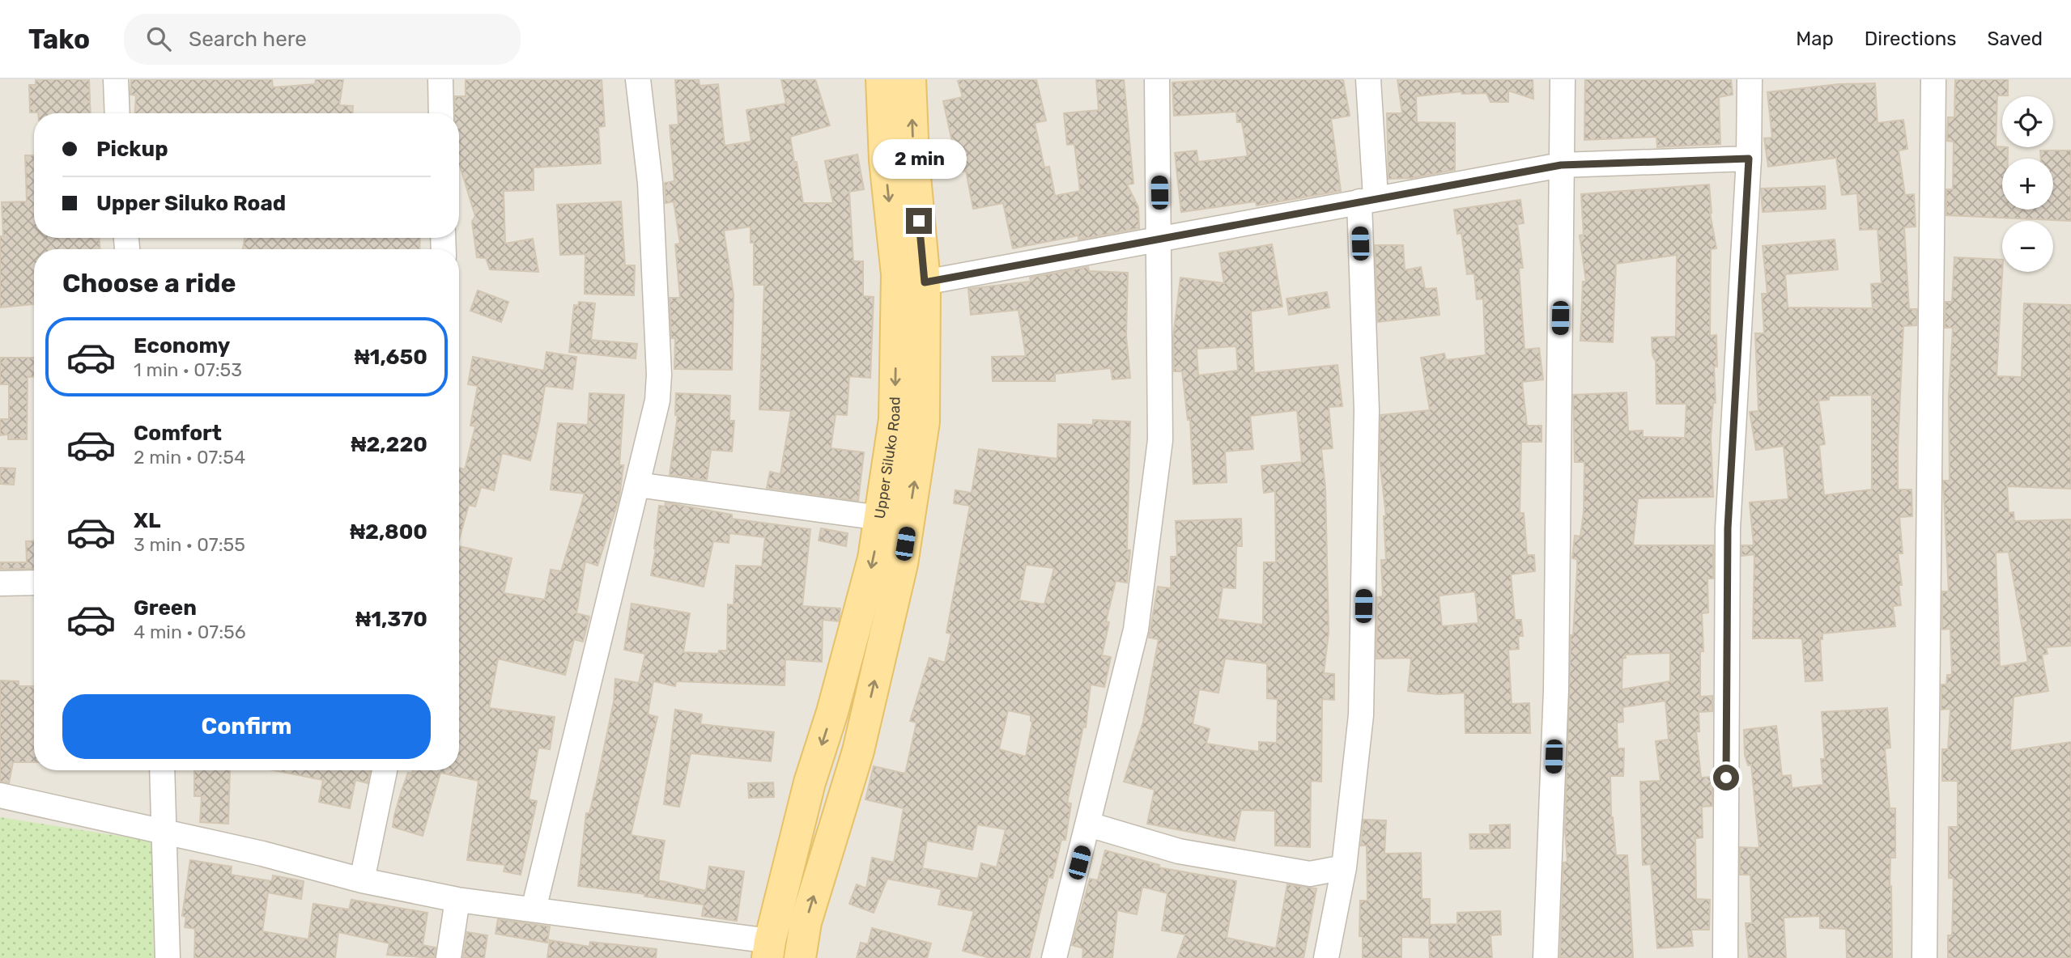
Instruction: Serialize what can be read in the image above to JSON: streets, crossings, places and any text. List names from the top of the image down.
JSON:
{
  "streets": {
    "main road": ["Upper Siluko Road"]
  },
  "page": {
    "header": "Tako",
    "search": "Search here",
    "nav": ["Map", "Directions", "Saved"],
    "map_buttons": ["+", "−"],
    "banner": ["Pickup", "Upper Siluko Road"],
    "bubble": "2 min",
    "heading": "Choose a ride",
    "list": [
      {
        "name": "Economy",
        "note": "1 min · 07:53",
        "value": "₦1,650"
      },
      {
        "name": "Comfort",
        "note": "2 min · 07:54",
        "value": "₦2,220"
      },
      {
        "name": "XL",
        "note": "3 min · 07:55",
        "value": "₦2,800"
      },
      {
        "name": "Green",
        "note": "4 min · 07:56",
        "value": "₦1,370"
      }
    ],
    "buttons": "Confirm"
  }
}
